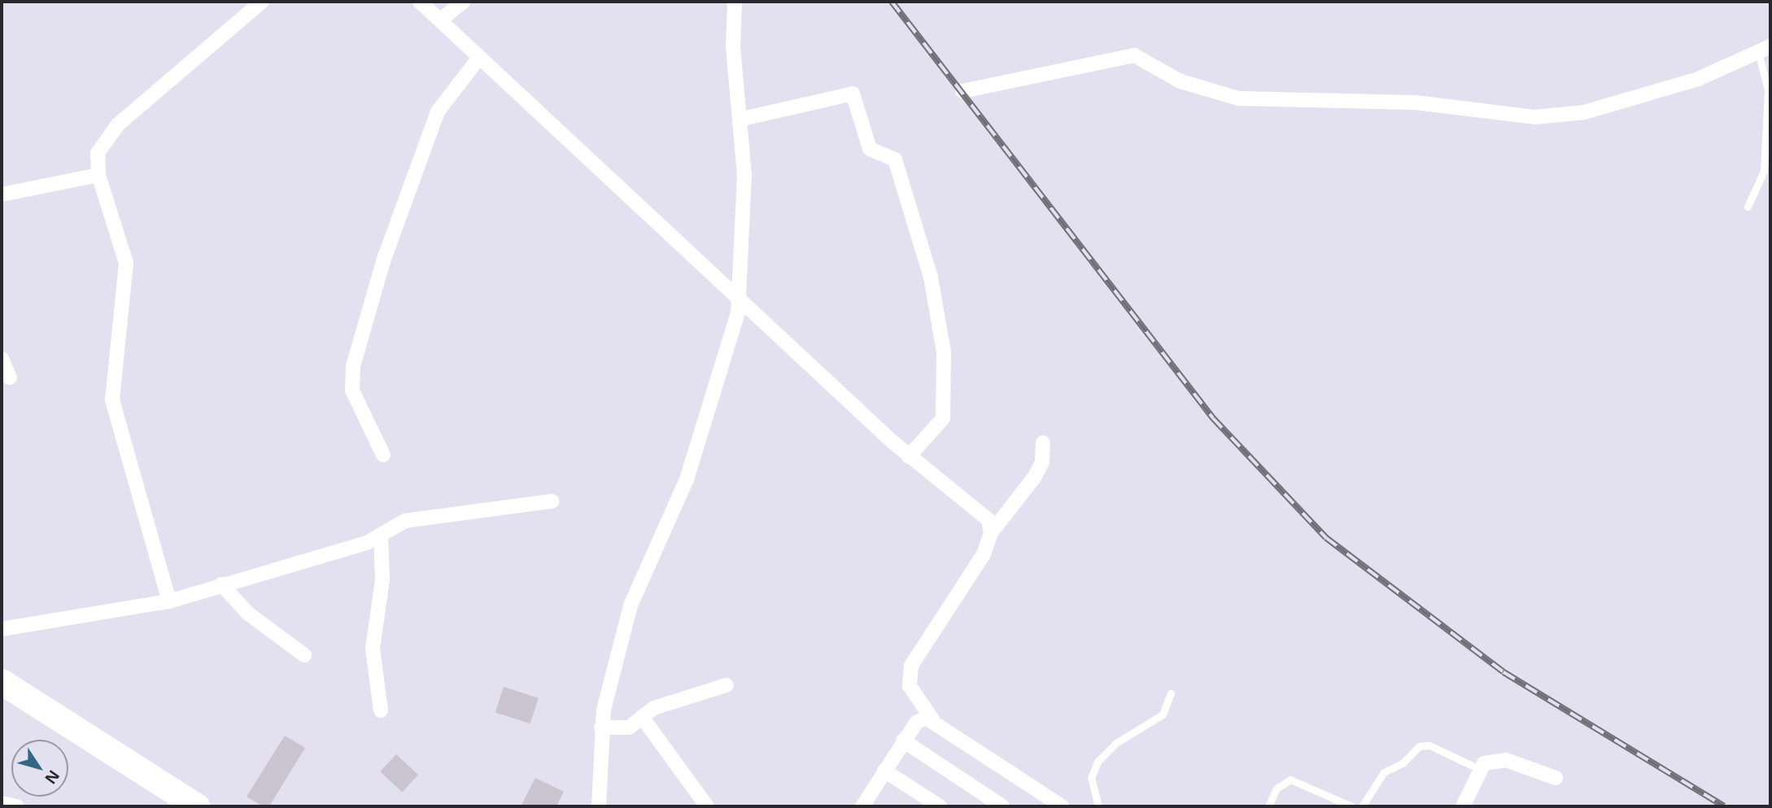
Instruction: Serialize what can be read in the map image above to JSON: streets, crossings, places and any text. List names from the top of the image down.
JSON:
{
  "north": "bottom right"
}
